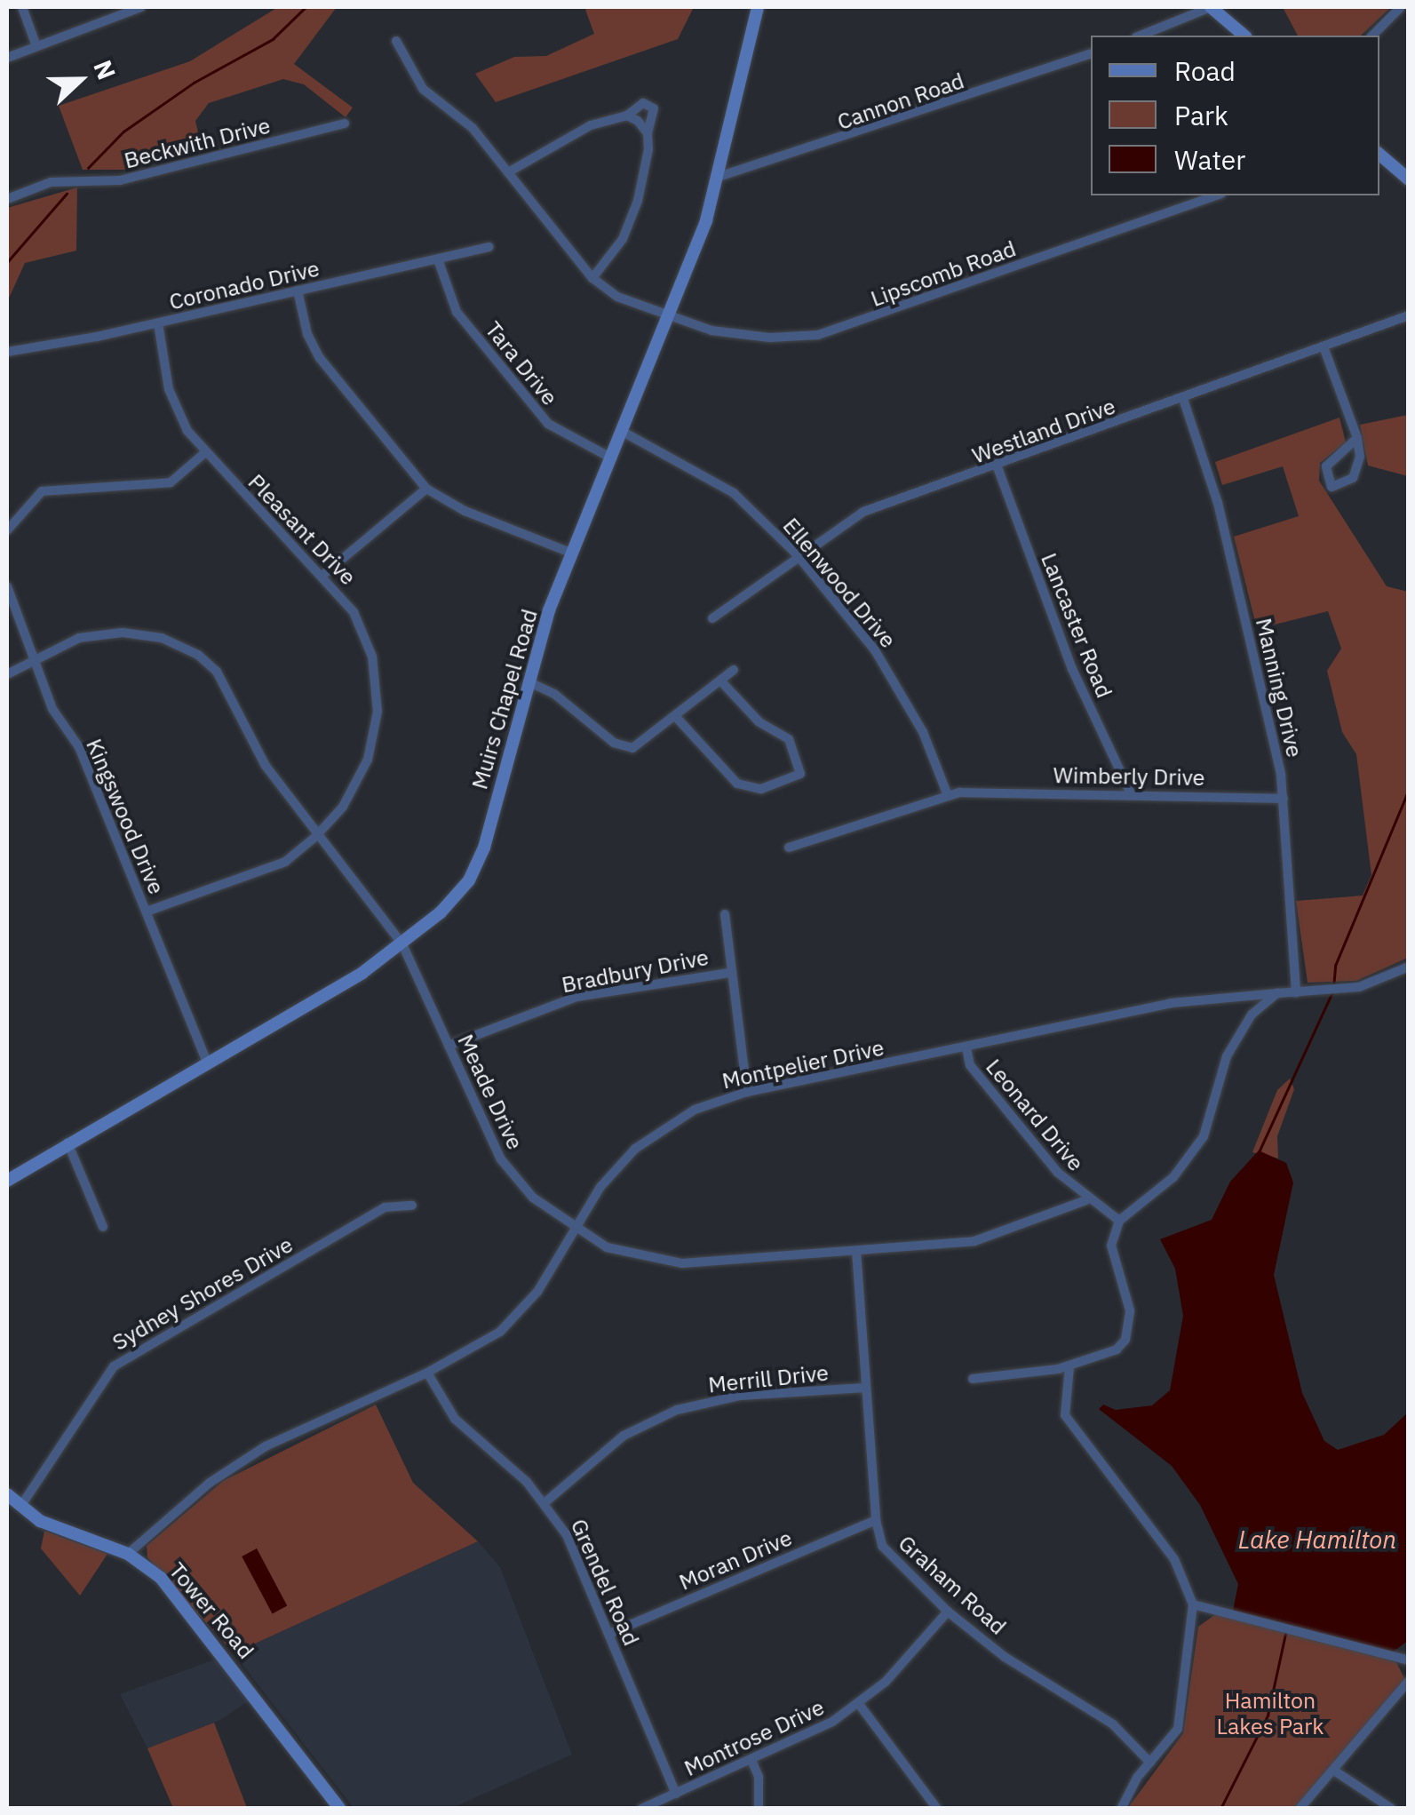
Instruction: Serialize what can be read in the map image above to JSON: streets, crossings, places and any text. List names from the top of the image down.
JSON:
{
  "streets": {
    "main road": ["Muirs Chapel Road", "Tower Road"],
    "street": [
      "Cannon Road",
      "Beckwith Drive",
      "Lipscomb Road",
      "Coronado Drive",
      "Tara Drive",
      "Westland Drive",
      "Pleasant Drive",
      "Ellenwood Drive",
      "Lancaster Road",
      "Manning Drive",
      "Wimberly Drive",
      "Kingswood Drive",
      "Bradbury Drive",
      "Montpelier Drive",
      "Meade Drive",
      "Leonard Drive",
      "Sydney Shores Drive",
      "Merrill Drive",
      "Moran Drive",
      "Grendel Road",
      "Graham Road",
      "Montrose Drive"
    ]
  },
  "crossings": [
    ["Cannon Road", "Muirs Chapel Road"],
    ["Lipscomb Road", "Muirs Chapel Road"],
    ["Coronado Drive", "Tara Drive"],
    ["Coronado Drive", "Pleasant Drive"],
    ["Tara Drive", "Muirs Chapel Road"],
    ["Westland Drive", "Ellenwood Drive"],
    ["Westland Drive", "Lancaster Road"],
    ["Westland Drive", "Manning Drive"],
    ["Pleasant Drive", "Kingswood Drive"],
    ["Pleasant Drive", "Meade Drive"],
    ["Ellenwood Drive", "Muirs Chapel Road"],
    ["Ellenwood Drive", "Wimberly Drive"],
    ["Lancaster Road", "Wimberly Drive"],
    ["Manning Drive", "Wimberly Drive"],
    ["Manning Drive", "Montpelier Drive"],
    ["Muirs Chapel Road", "Kingswood Drive"],
    ["Muirs Chapel Road", "Meade Drive"],
    ["Kingswood Drive", "Meade Drive"],
    ["Bradbury Drive", "Meade Drive"],
    ["Montpelier Drive", "Meade Drive"],
    ["Montpelier Drive", "Leonard Drive"],
    ["Montpelier Drive", "Grendel Road"],
    ["Montpelier Drive", "Tower Road"],
    ["Meade Drive", "Leonard Drive"],
    ["Meade Drive", "Graham Road"],
    ["Sydney Shores Drive", "Tower Road"],
    ["Merrill Drive", "Grendel Road"],
    ["Merrill Drive", "Graham Road"],
    ["Moran Drive", "Grendel Road"],
    ["Moran Drive", "Graham Road"],
    ["Grendel Road", "Montrose Drive"],
    ["Graham Road", "Montrose Drive"]
  ],
  "water": ["Lake Hamilton"],
  "parks": ["Hamilton Lakes Park"],
  "legend": ["Road", "Park", "Water"],
  "north": "right"
}
